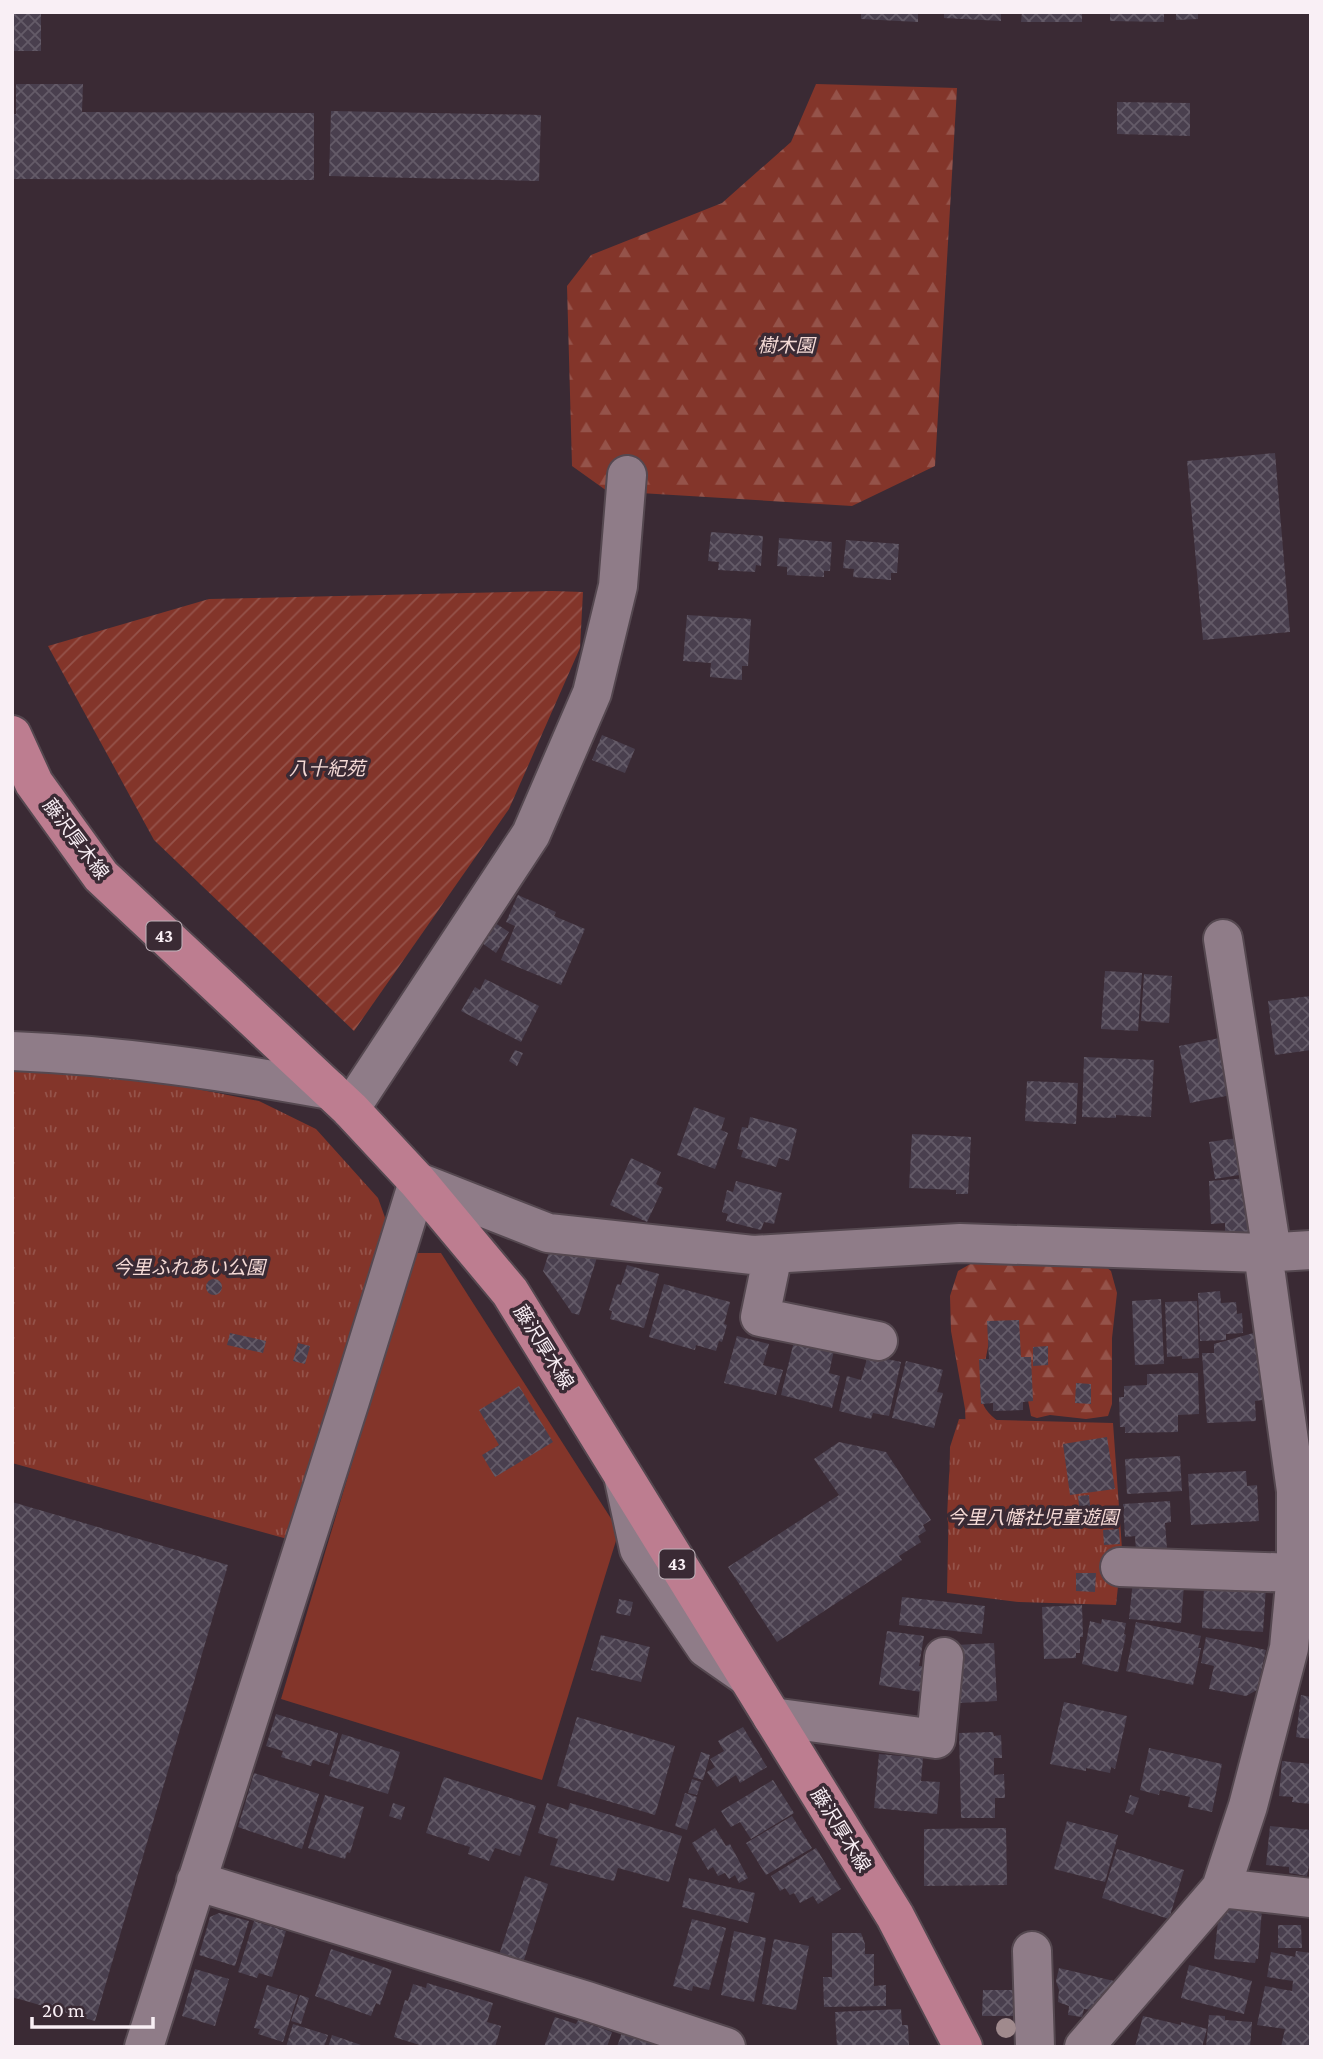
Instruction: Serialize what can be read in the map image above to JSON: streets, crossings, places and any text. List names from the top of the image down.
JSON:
{
  "streets": {
    "main road": ["藤沢厚木線", "43"]
  },
  "parks": [
    "樹木園",
    "八十紀苑",
    "今里ふれあい公園",
    "今里八幡社児童遊園"
  ],
  "scale_bar": "20 m"
}
